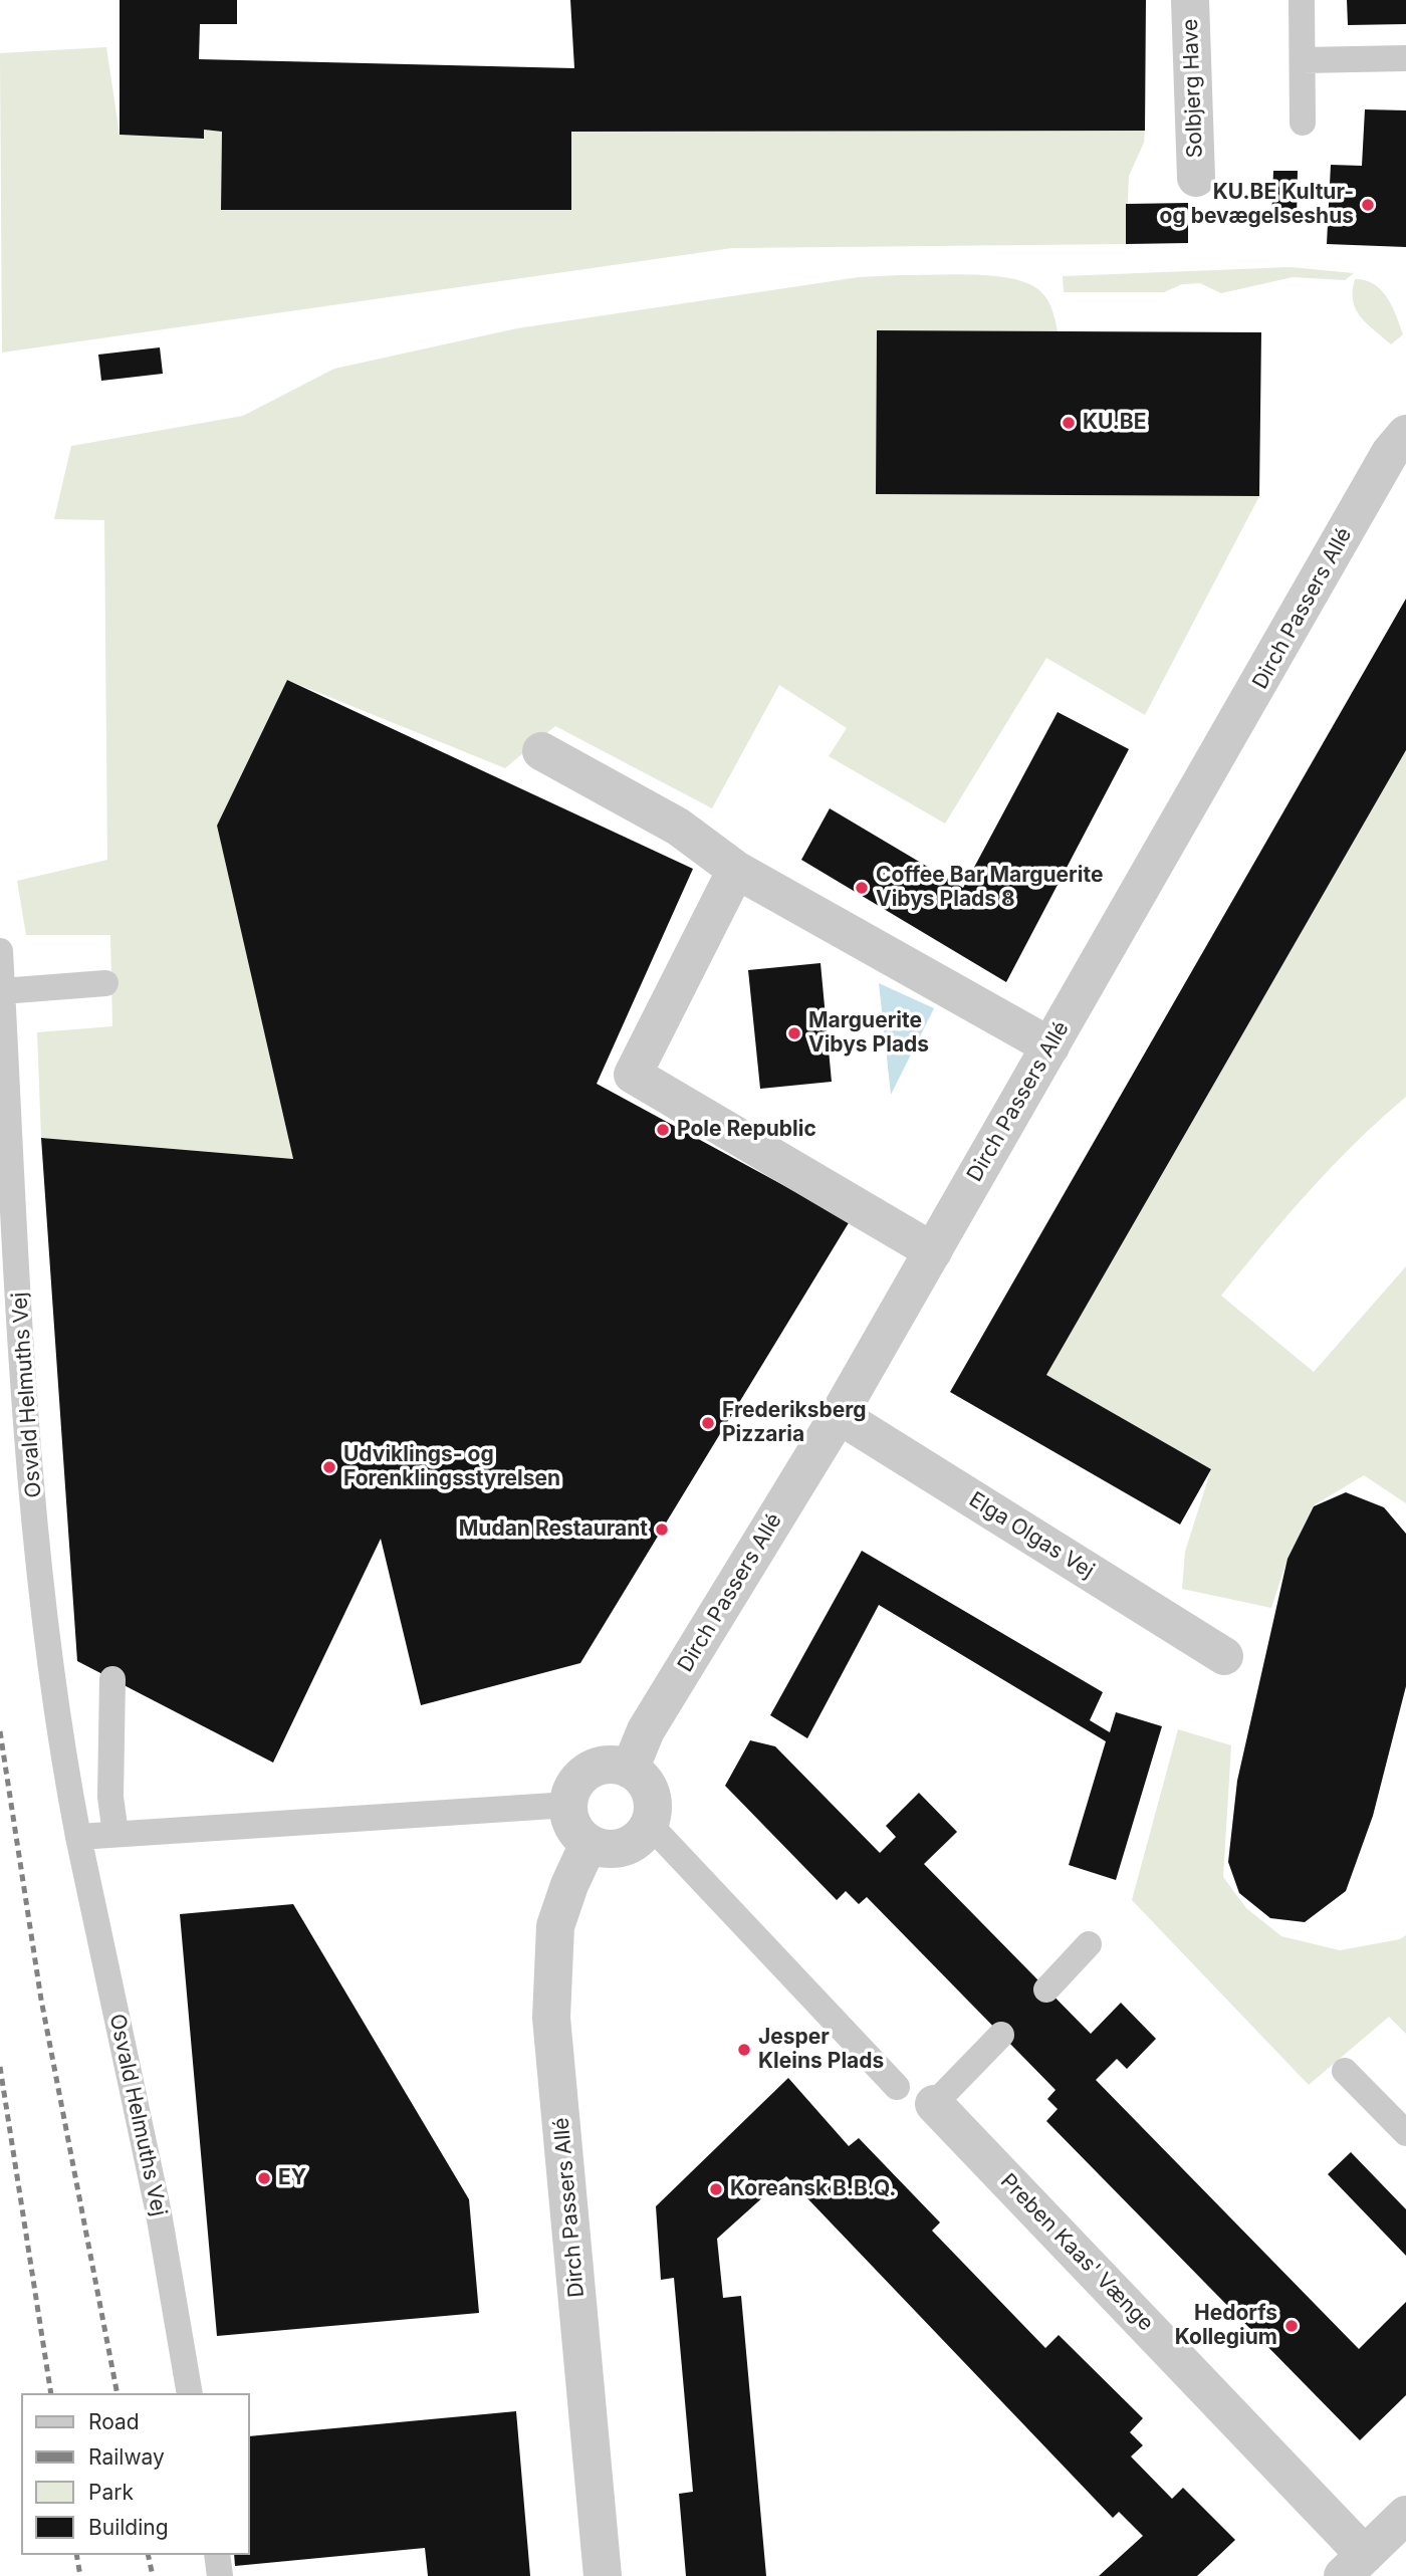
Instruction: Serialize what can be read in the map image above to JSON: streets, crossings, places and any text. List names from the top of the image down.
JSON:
{
  "streets": {
    "street": [
      "Solbjerg Have",
      "Dirch Passers Allé",
      "Elga Olgas Vej",
      "Preben Kaas' Vænge"
    ],
    "lane": ["Osvald Helmuths Vej"]
  },
  "crossings": [
    ["Dirch Passers Allé", "Elga Olgas Vej"]
  ],
  "places": [
    "KU.BE Kultur- og bevægelseshus",
    "KU.BE",
    "Coffee Bar Marguerite Vibys Plads 8",
    "Marguerite Vibys Plads",
    "Pole Republic",
    "Frederiksberg Pizzaria",
    "Udviklings- og Forenklingsstyrelsen",
    "Mudan Restaurant",
    "Jesper Kleins Plads",
    "EY",
    "Koreansk B.B.Q.",
    "Hedorfs Kollegium"
  ],
  "legend": [
    "Road",
    "Railway",
    "Park",
    "Building"
  ]
}
